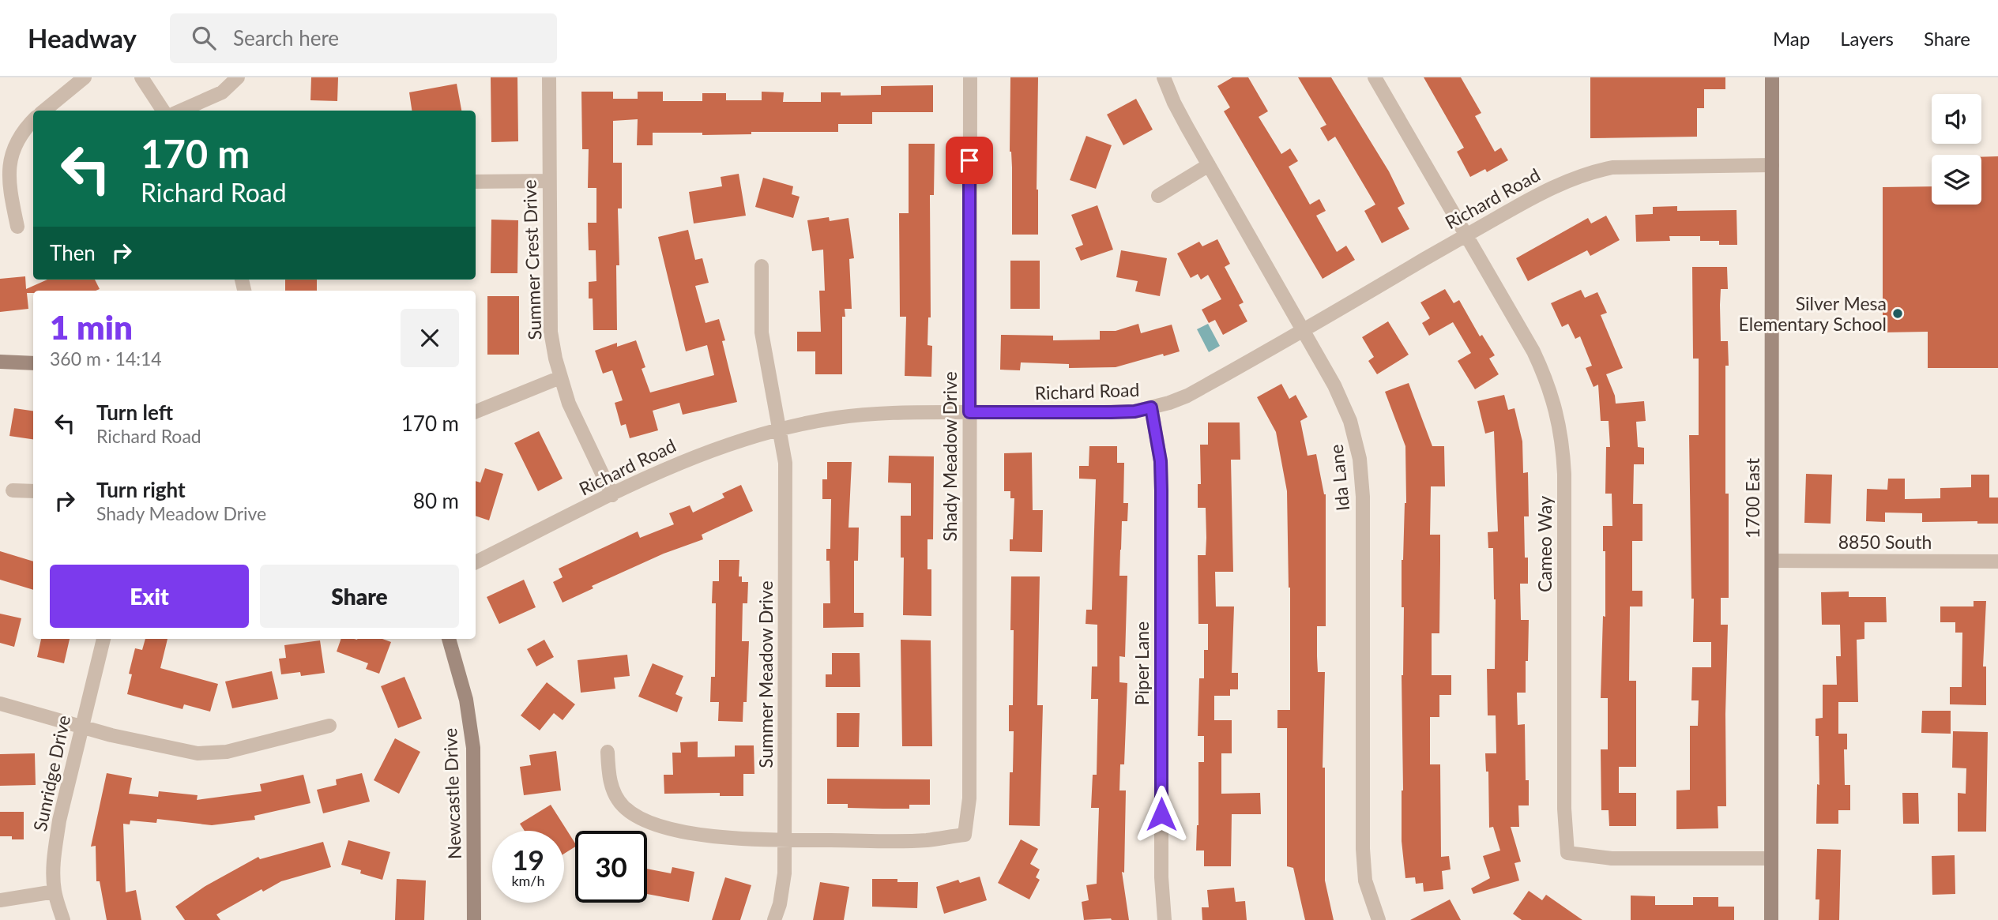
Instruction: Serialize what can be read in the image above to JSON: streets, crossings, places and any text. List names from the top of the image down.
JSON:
{
  "streets": {
    "street": [
      "Richard Road",
      "Summer Crest Drive",
      "Shady Meadow Drive",
      "Ida Lane",
      "1700 East",
      "8850 South",
      "Cameo Way",
      "Piper Lane",
      "Summer Meadow Drive",
      "Sunridge Drive",
      "Newcastle Drive"
    ]
  },
  "crossings": [
    ["Richard Road", "Summer Crest Drive"],
    ["Richard Road", "Shady Meadow Drive"],
    ["Richard Road", "Ida Lane"],
    ["Richard Road", "1700 East"],
    ["Richard Road", "Cameo Way"],
    ["Richard Road", "Piper Lane"],
    ["Richard Road", "Summer Meadow Drive"],
    ["Shady Meadow Drive", "Summer Meadow Drive"],
    ["1700 East", "8850 South"],
    ["1700 East", "Cameo Way"]
  ],
  "places": ["Silver Mesa Elementary School"],
  "page": {
    "header": "Headway",
    "search": "Search here",
    "nav": ["Map", "Layers", "Share"],
    "turn": ["170 m", "Richard Road"],
    "then": "Then",
    "heading": ["1 min", "360 m · 14:14"],
    "list": [
      {
        "name": "Turn left",
        "note": "Richard Road",
        "value": "170 m"
      },
      {
        "name": "Turn right",
        "note": "Shady Meadow Drive",
        "value": "80 m"
      }
    ],
    "buttons": ["Exit", "Share"],
    "speed": "19 km/h",
    "limit": "30"
  }
}
